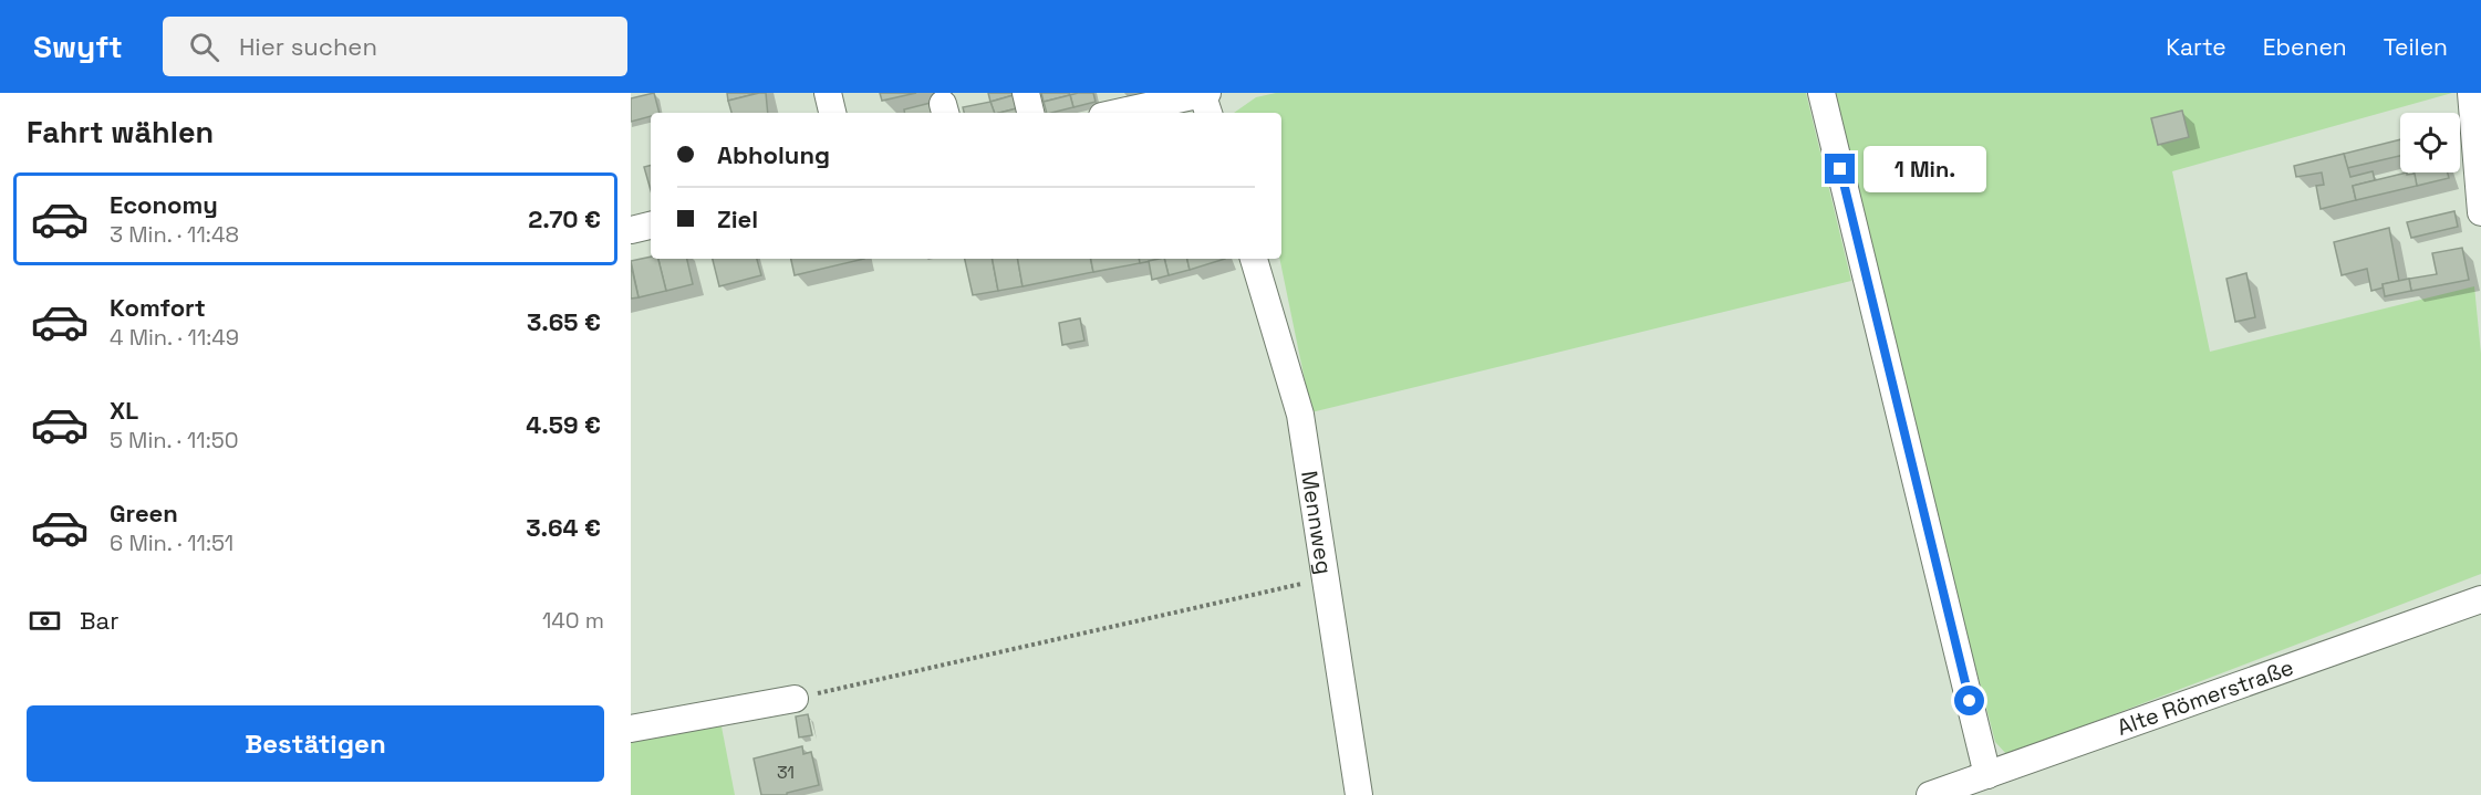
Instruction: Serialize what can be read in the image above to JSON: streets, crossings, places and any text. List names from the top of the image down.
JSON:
{
  "streets": {
    "street": ["Mennweg", "Alte Römerstraße"]
  },
  "house_numbers": ["31"],
  "page": {
    "header": "Swyft",
    "search": "Hier suchen",
    "nav": ["Karte", "Ebenen", "Teilen"],
    "heading": "Fahrt wählen",
    "banner": ["Abholung", "Ziel"],
    "bubble": "1 Min.",
    "list": [
      {
        "name": "Economy",
        "note": "3 Min. · 11:48",
        "value": "2.70 €"
      },
      {
        "name": "Komfort",
        "note": "4 Min. · 11:49",
        "value": "3.65 €"
      },
      {
        "name": "XL",
        "note": "5 Min. · 11:50",
        "value": "4.59 €"
      },
      {
        "name": "Green",
        "note": "6 Min. · 11:51",
        "value": "3.64 €"
      }
    ],
    "pay": ["Bar", "140 m"],
    "buttons": "Bestätigen"
  }
}
